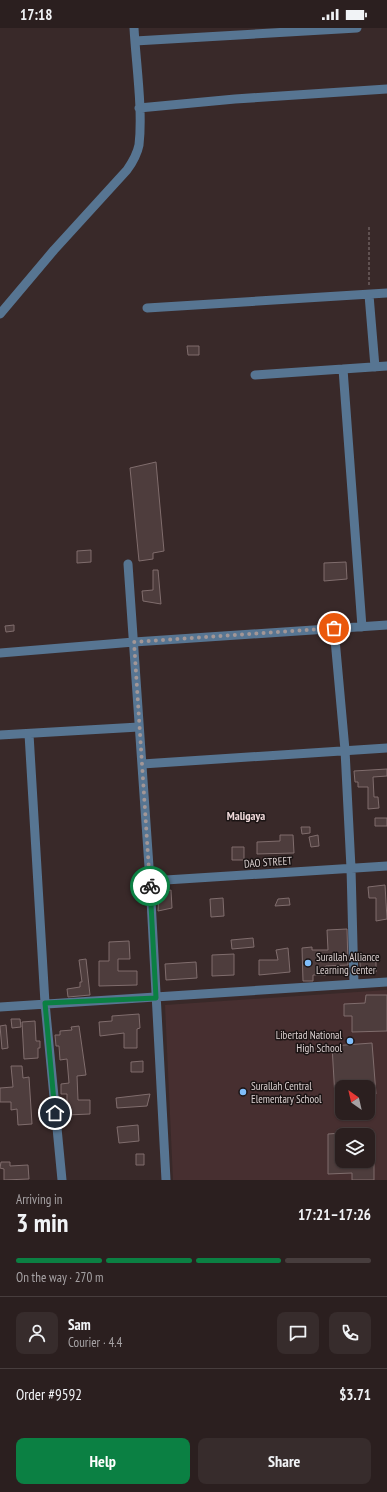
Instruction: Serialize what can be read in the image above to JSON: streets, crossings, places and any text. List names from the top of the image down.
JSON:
{
  "streets": {
    "street": ["DAO STREET"]
  },
  "districts": ["Maligaya"],
  "places": ["Surallah Alliance Learning Center", "Libertad National High School", "Surallah Central Elementary School"],
  "north": "top left",
  "page": {
    "status": "17:18",
    "heading": ["3 min", "Arriving in", "17:21–17:26"],
    "panel": [
      "Sam",
      "Courier · 4.4",
      "Order #9592",
      "$3.71"
    ],
    "bar": "On the way · 270 m",
    "buttons": ["Help", "Share"]
  }
}
